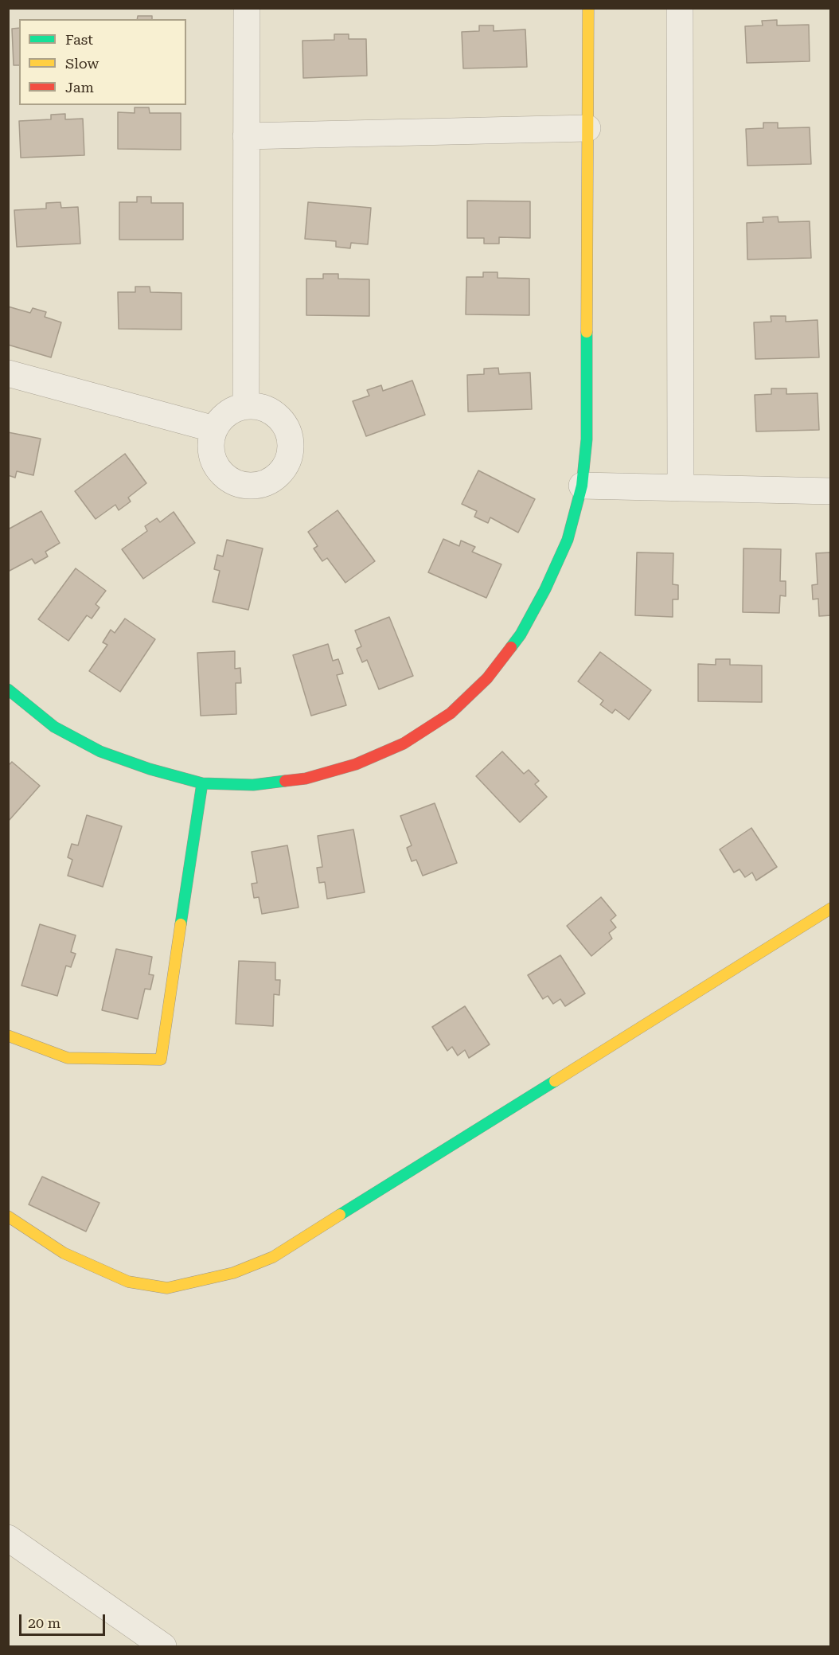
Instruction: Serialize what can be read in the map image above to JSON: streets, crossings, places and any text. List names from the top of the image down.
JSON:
{
  "legend": ["Fast", "Slow", "Jam"],
  "scale_bar": "20 m"
}
